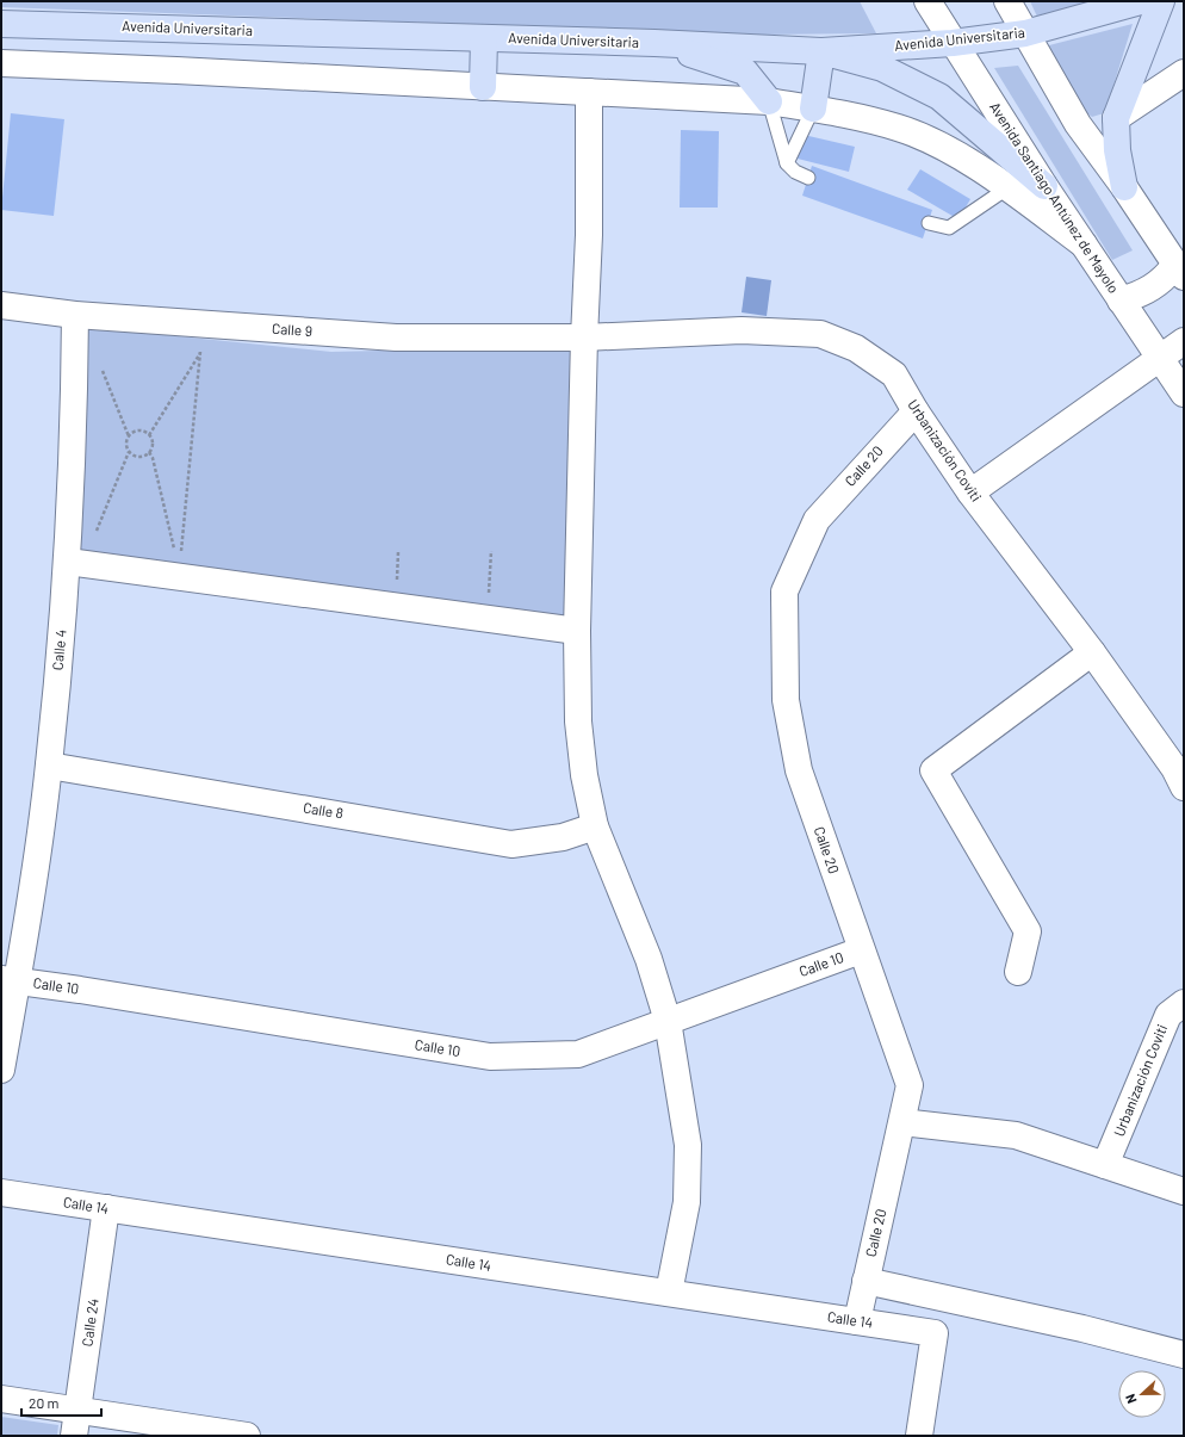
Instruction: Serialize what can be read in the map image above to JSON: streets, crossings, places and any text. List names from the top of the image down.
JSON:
{
  "streets": {
    "main road": ["Avenida Universitaria"],
    "street": [
      "Avenida Santiago Antúnez de Mayolo",
      "Calle 9",
      "Urbanización Coviti",
      "Calle 20",
      "Calle 4",
      "Calle 8",
      "Calle 10",
      "Calle 14",
      "Calle 24"
    ]
  },
  "crossings": [
    ["Avenida Universitaria", "Avenida Santiago Antúnez de Mayolo"],
    ["Calle 9", "Urbanización Coviti"],
    ["Calle 9", "Calle 4"],
    ["Urbanización Coviti", "Calle 20"],
    ["Calle 20", "Calle 10"],
    ["Calle 20", "Calle 14"],
    ["Calle 4", "Calle 8"],
    ["Calle 4", "Calle 10"],
    ["Calle 14", "Calle 24"]
  ],
  "scale_bar": "20 m",
  "north": "left"
}
